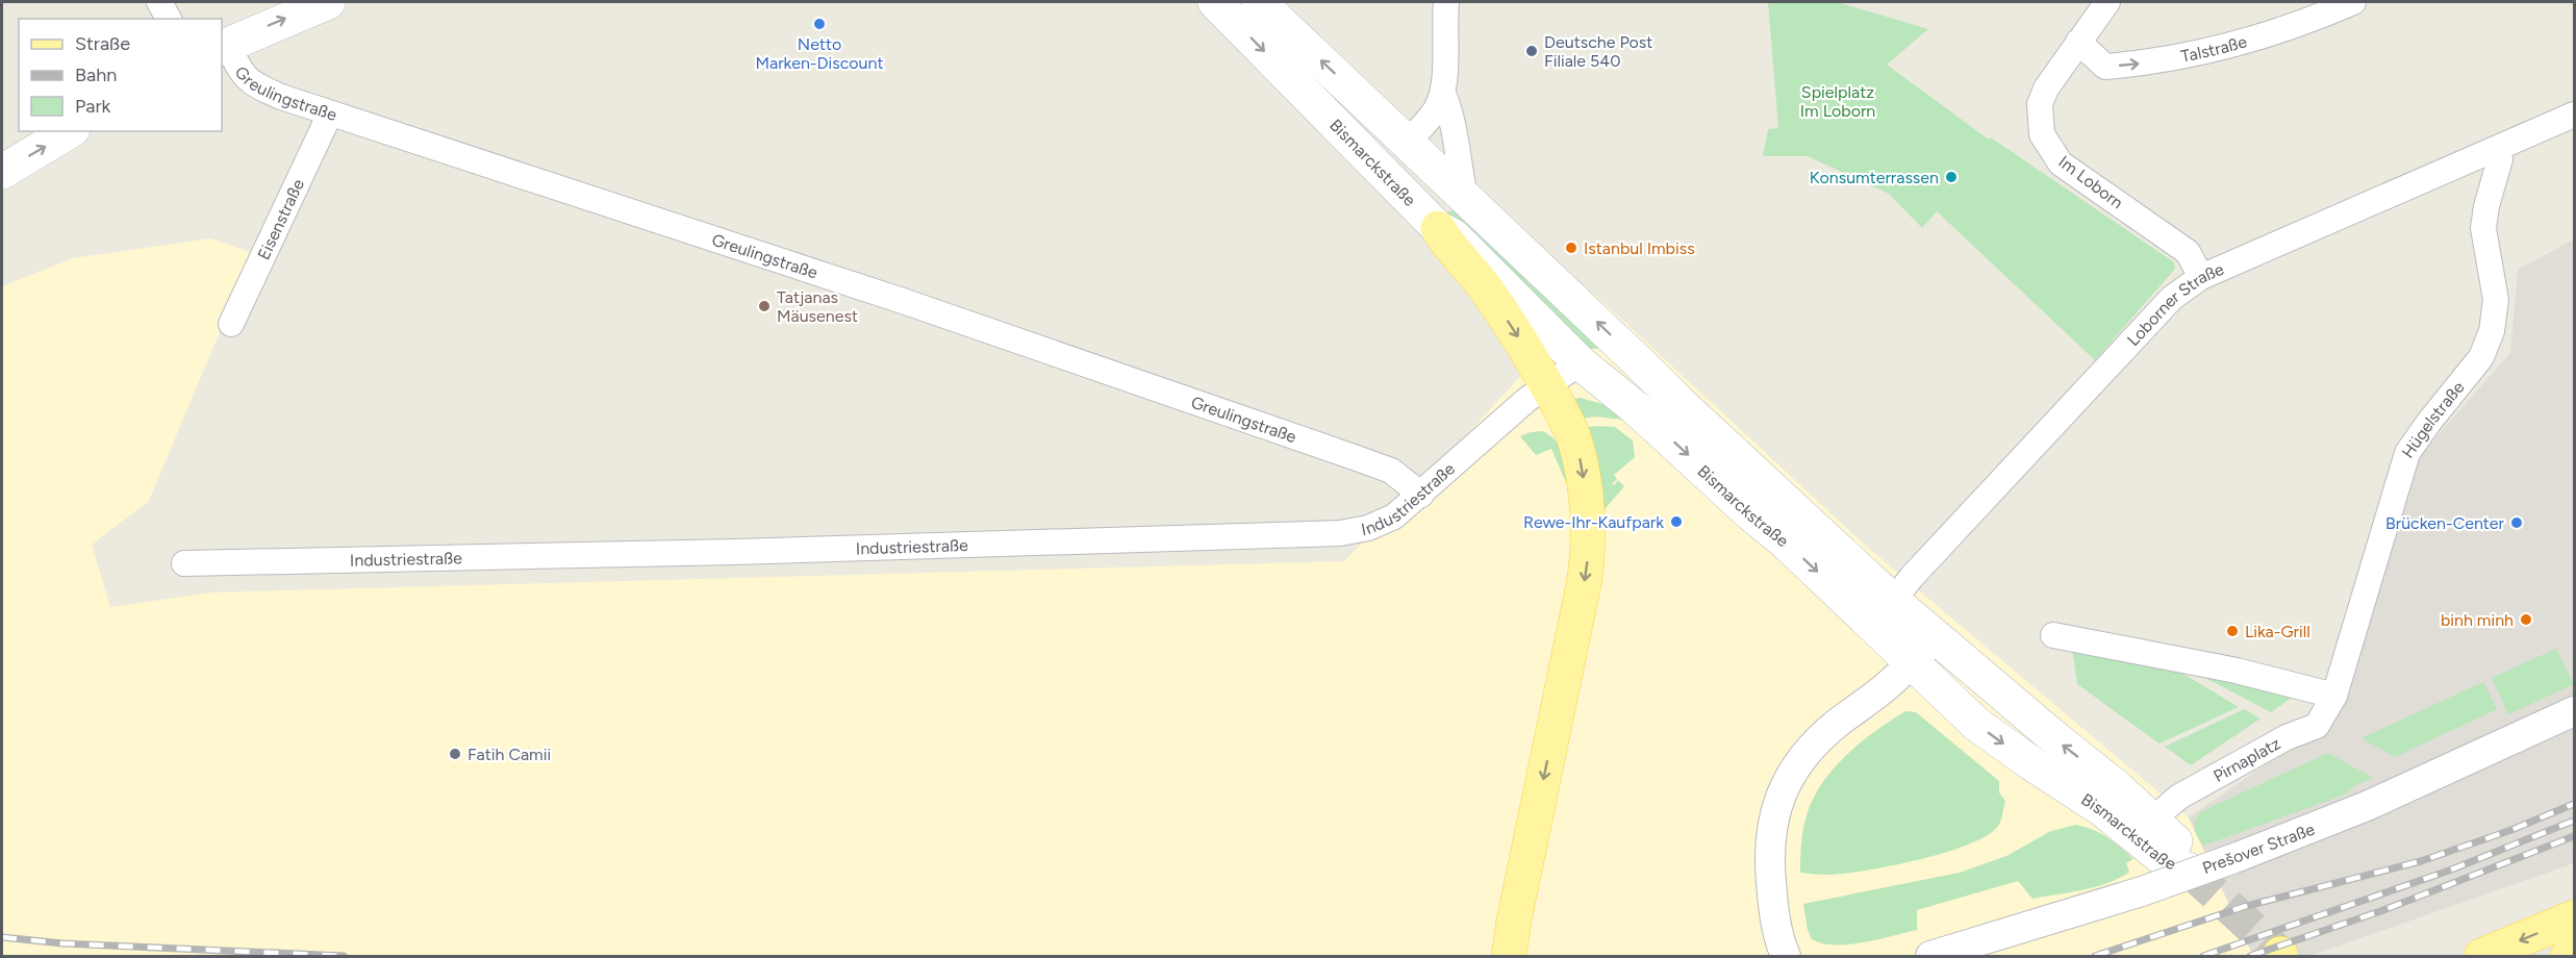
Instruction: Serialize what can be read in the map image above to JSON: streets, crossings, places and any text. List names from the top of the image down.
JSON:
{
  "streets": {
    "main road": ["Bismarckstraße"],
    "street": [
      "Talstraße",
      "Greulingstraße",
      "Im Loborn",
      "Eisenstraße",
      "Loborner Straße",
      "Hügelstraße",
      "Industriestraße",
      "Pirnaplatz",
      "Prešover Straße"
    ]
  },
  "crossings": [
    ["Talstraße", "Im Loborn"],
    ["Greulingstraße", "Eisenstraße"],
    ["Greulingstraße", "Industriestraße"],
    ["Bismarckstraße", "Loborner Straße"],
    ["Bismarckstraße", "Industriestraße"],
    ["Bismarckstraße", "Pirnaplatz"],
    ["Im Loborn", "Loborner Straße"],
    ["Loborner Straße", "Hügelstraße"],
    ["Hügelstraße", "Pirnaplatz"]
  ],
  "one_way": ["Talstraße"],
  "parks": ["Spielplatz Im Loborn"],
  "places": [
    "Netto Marken-Discount",
    "Deutsche Post Filiale 540",
    "Konsumterrassen",
    "Istanbul Imbiss",
    "Tatjanas Mäusenest",
    "Rewe-Ihr-Kaufpark",
    "Brücken-Center",
    "binh minh",
    "Lika-Grill",
    "Fatih Camii"
  ],
  "legend": ["Straße", "Bahn", "Park"]
}
